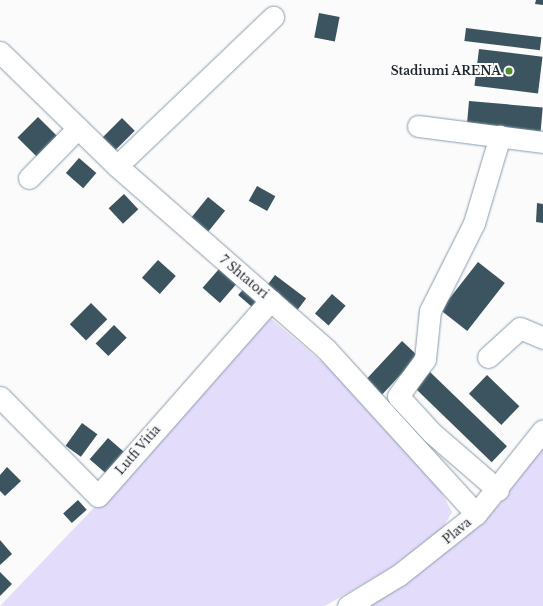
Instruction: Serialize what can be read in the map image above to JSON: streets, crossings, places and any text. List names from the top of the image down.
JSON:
{
  "streets": {
    "street": ["7 Shtatori", "Lutfi Vitia", "Plava"]
  },
  "crossings": [
    ["7 Shtatori", "Lutfi Vitia"],
    ["7 Shtatori", "Plava"]
  ],
  "places": ["Stadiumi ARENA"]
}
